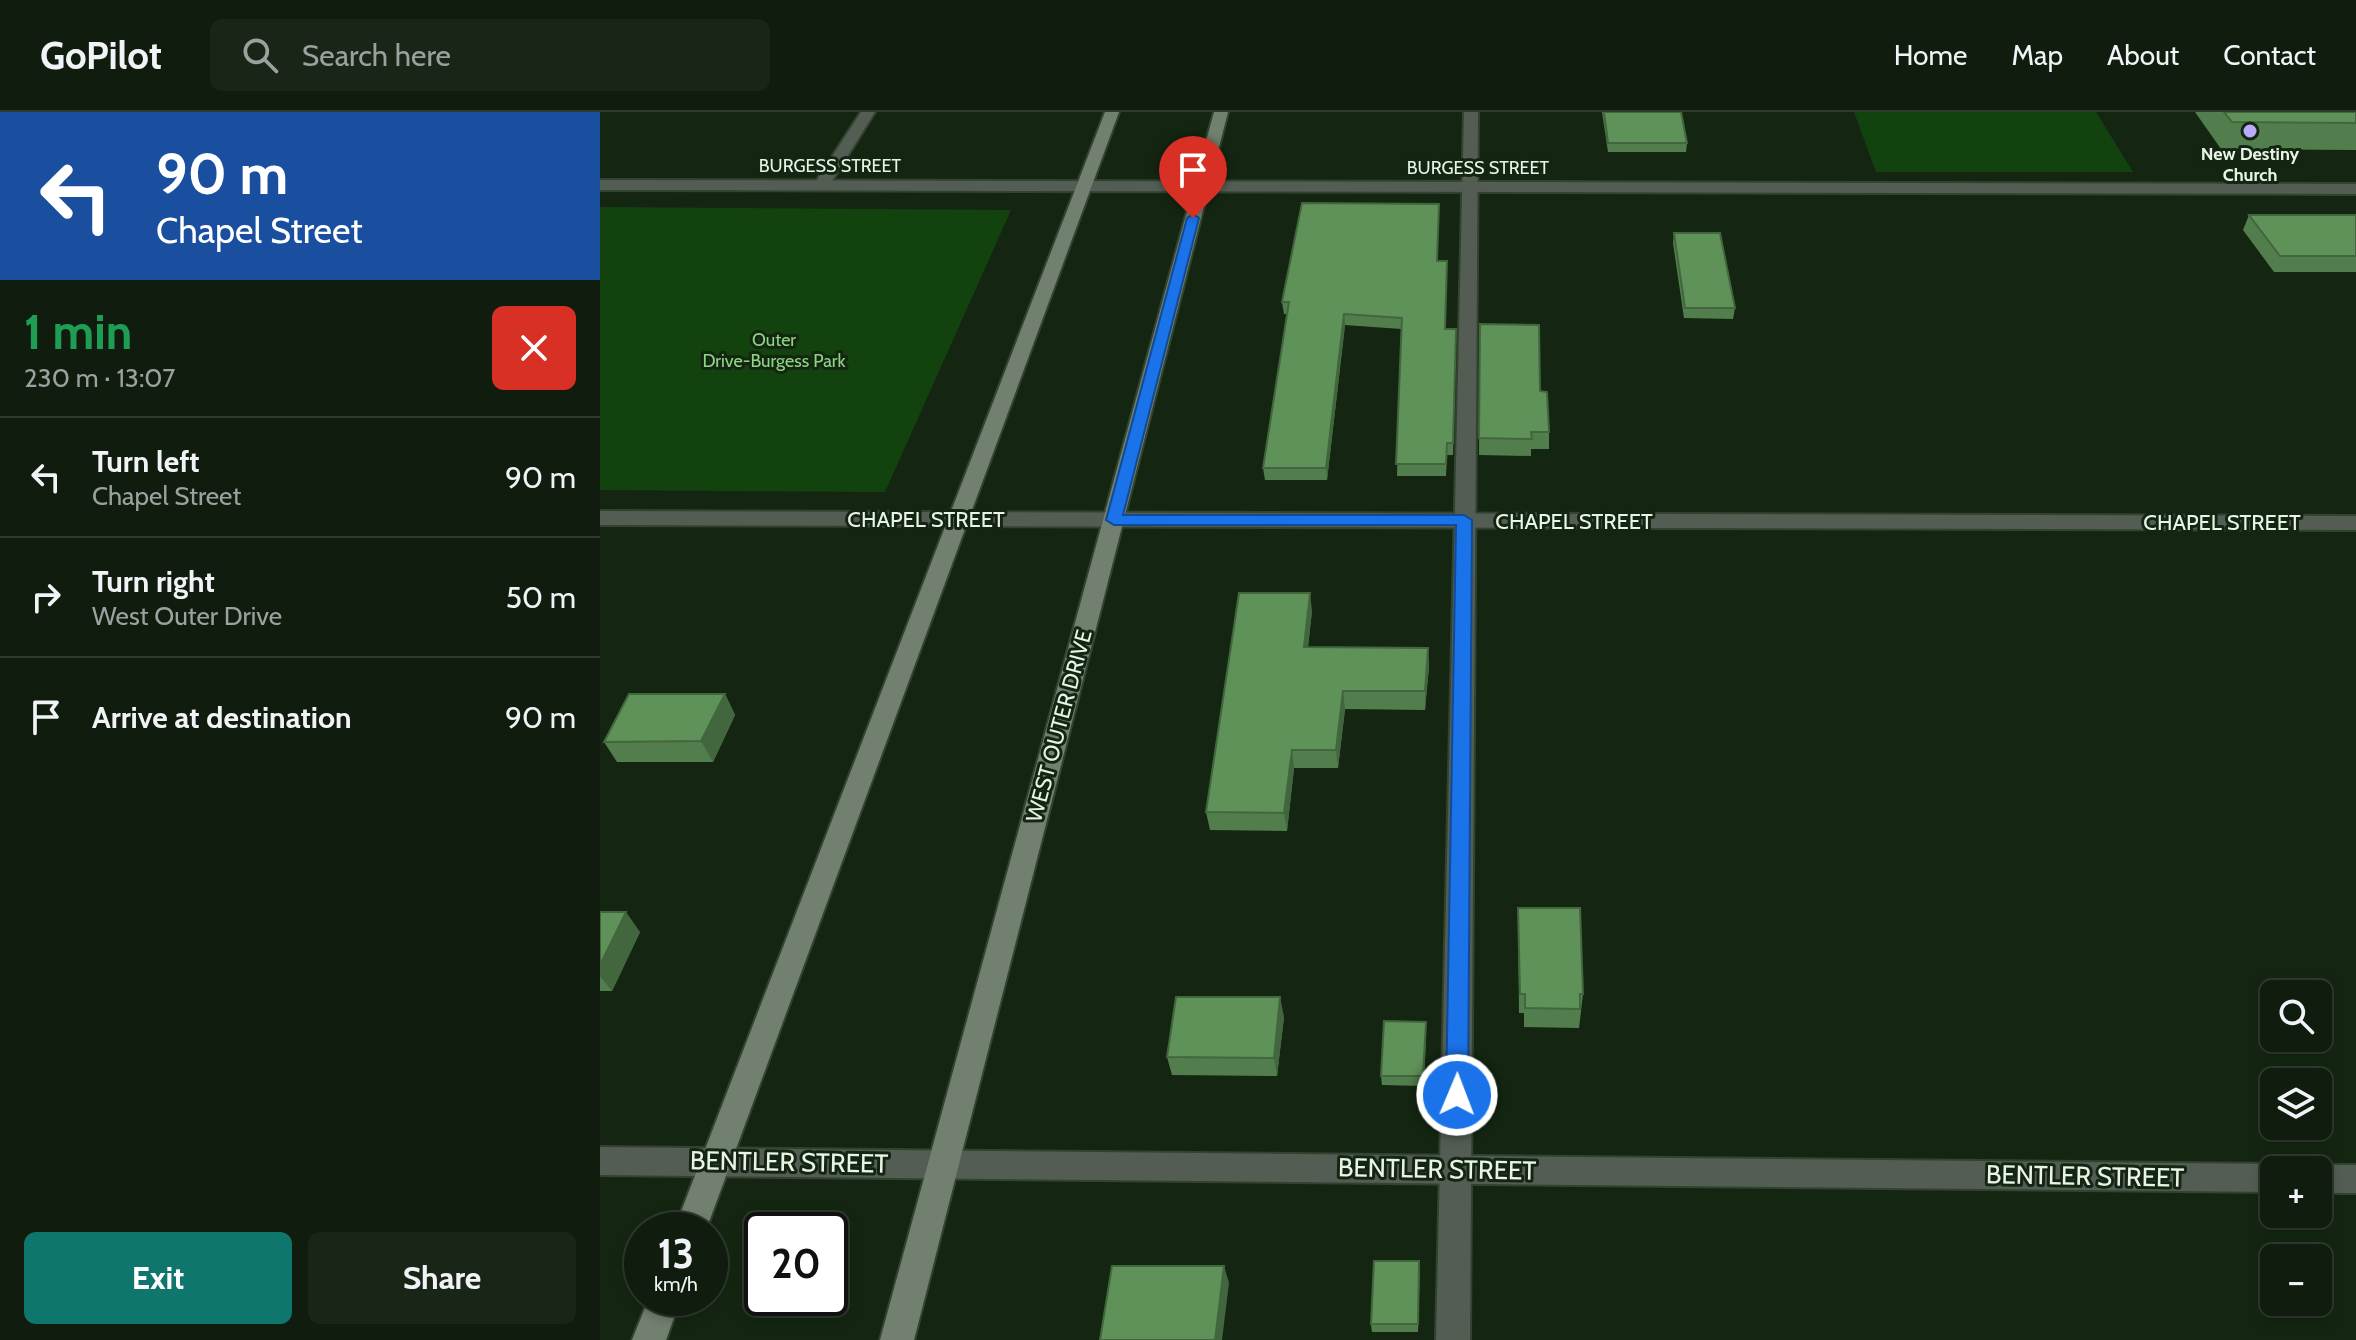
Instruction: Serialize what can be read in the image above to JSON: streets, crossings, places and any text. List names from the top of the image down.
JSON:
{
  "streets": {
    "main road": ["WEST OUTER DRIVE"],
    "street": ["BURGESS STREET", "CHAPEL STREET", "BENTLER STREET"]
  },
  "crossings": [
    ["BURGESS STREET", "WEST OUTER DRIVE"],
    ["CHAPEL STREET", "WEST OUTER DRIVE"],
    ["WEST OUTER DRIVE", "BENTLER STREET"]
  ],
  "parks": ["Outer Drive-Burgess Park"],
  "places": ["New Destiny Church"],
  "page": {
    "header": "GoPilot",
    "search": "Search here",
    "nav": [
      "Home",
      "Map",
      "About",
      "Contact"
    ],
    "turn": ["90 m", "Chapel Street"],
    "heading": ["1 min", "230 m · 13:07"],
    "list": [
      {
        "name": "Turn left",
        "note": "Chapel Street",
        "value": "90 m"
      },
      {
        "name": "Turn right",
        "note": "West Outer Drive",
        "value": "50 m"
      },
      {
        "name": "Arrive at destination",
        "value": "90 m"
      }
    ],
    "map_buttons": ["+", "−"],
    "speed": "13 km/h",
    "limit": "20",
    "buttons": ["Exit", "Share"]
  }
}
